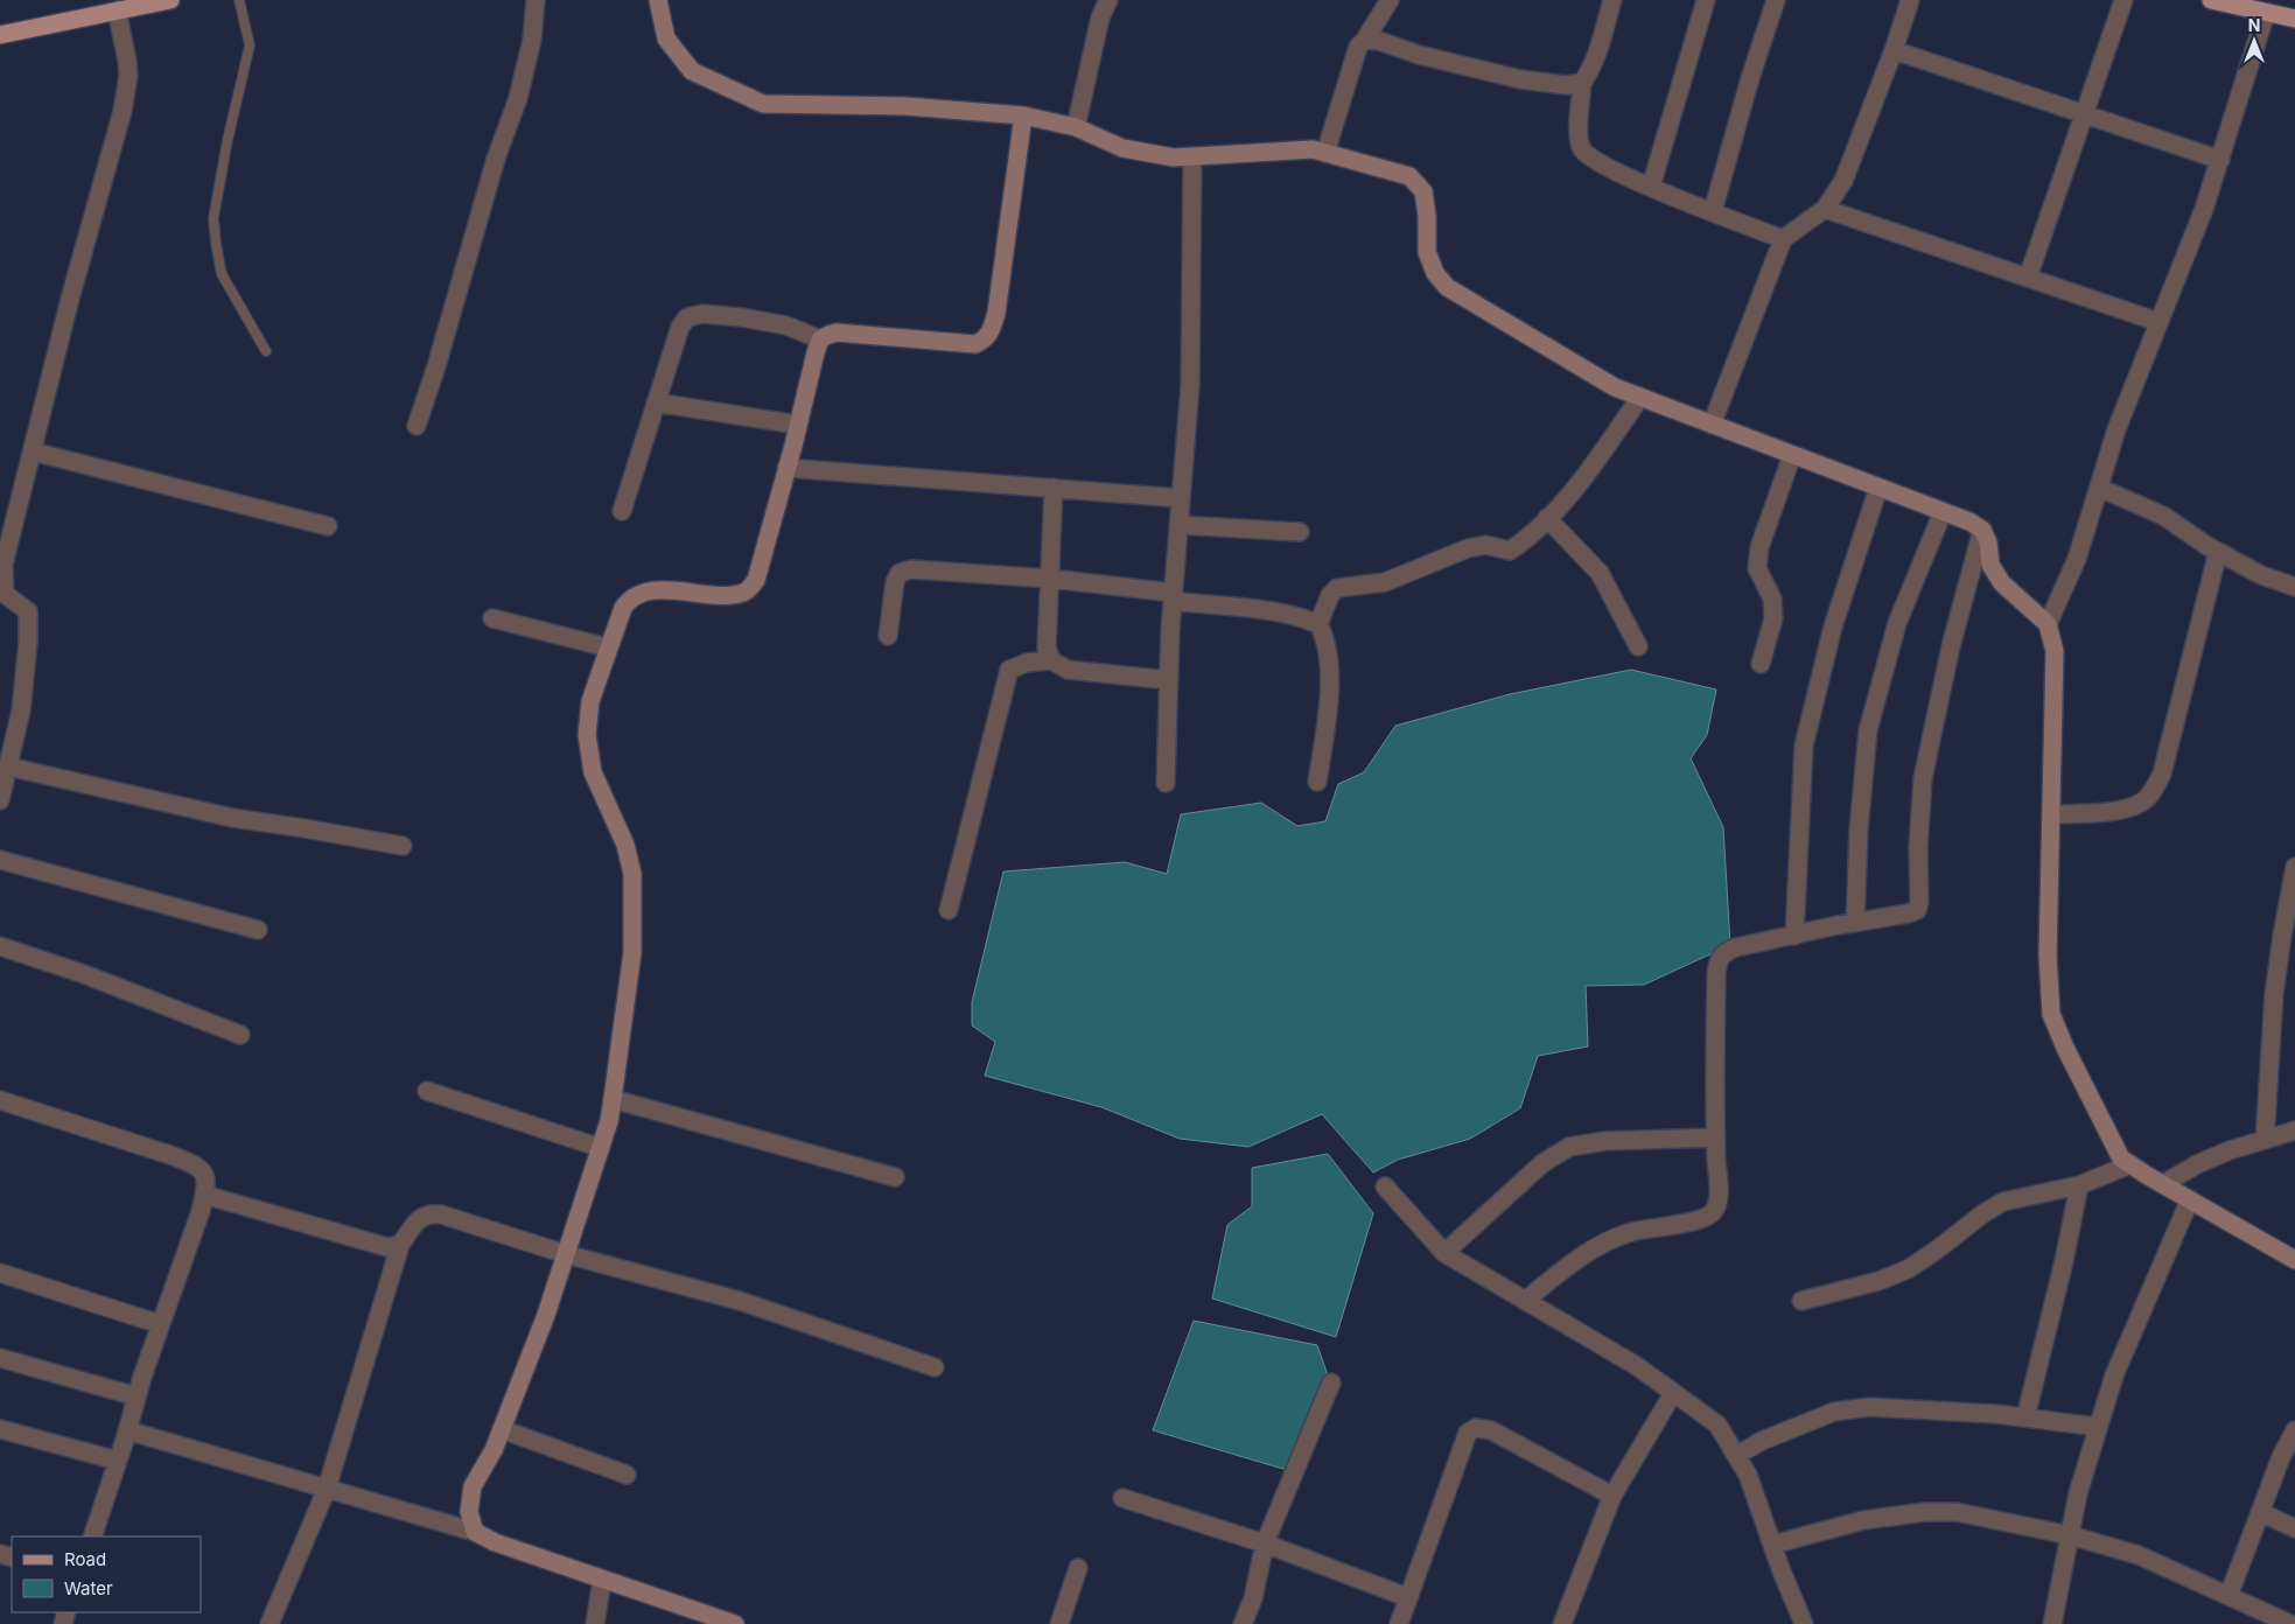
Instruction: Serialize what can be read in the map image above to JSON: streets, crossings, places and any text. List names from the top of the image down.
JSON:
{
  "legend": ["Road", "Water"],
  "north": "top"
}
